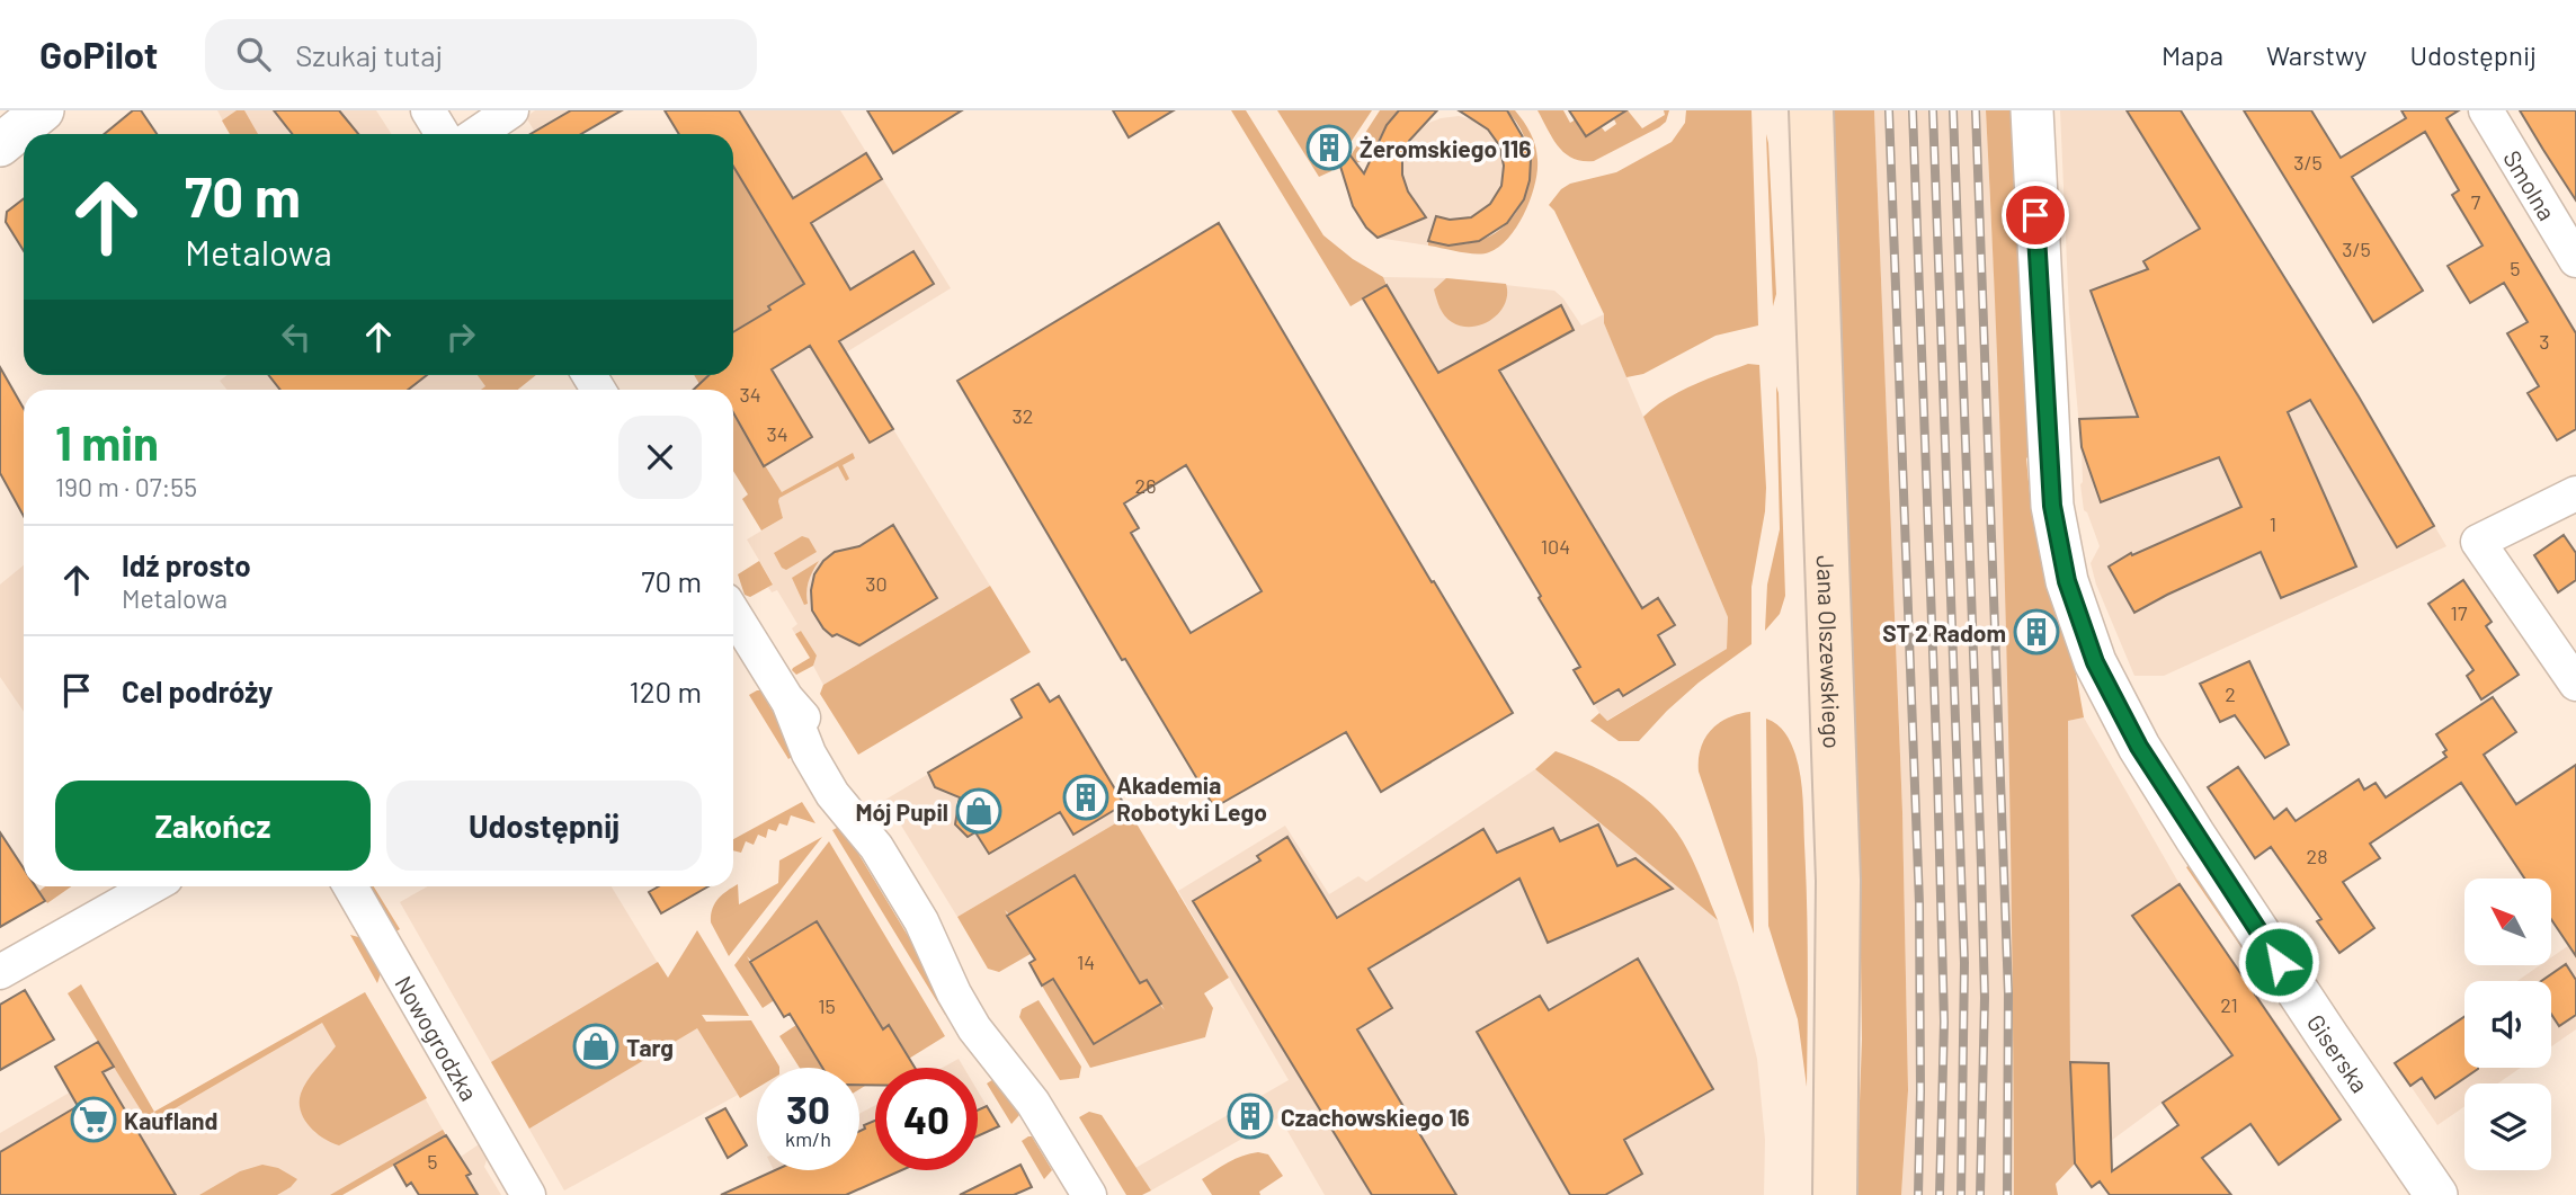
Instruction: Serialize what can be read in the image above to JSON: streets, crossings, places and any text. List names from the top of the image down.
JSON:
{
  "streets": {
    "main road": ["Jana Olszewskiego"],
    "street": ["Smolna", "Nowogrodzka", "Giserska"]
  },
  "places": {
    "building": [
      "Żeromskiego 116",
      "ST 2 Radom",
      "Akademia Robotyki Lego",
      "Czachowskiego 16"
    ],
    "shop": ["Mój Pupil", "Targ"],
    "supermarket": ["Kaufland"]
  },
  "house_numbers": [
    "3/5",
    "7",
    "3/5",
    "5",
    "3",
    "34",
    "32",
    "34",
    "26",
    "1",
    "104",
    "30",
    "17",
    "2",
    "28",
    "14",
    "21",
    "15",
    "5"
  ],
  "north": "top left",
  "page": {
    "header": "GoPilot",
    "search": "Szukaj tutaj",
    "nav": ["Mapa", "Warstwy", "Udostępnij"],
    "turn": ["70 m", "Metalowa"],
    "heading": ["1 min", "190 m · 07:55"],
    "list": [
      {
        "name": "Idź prosto",
        "note": "Metalowa",
        "value": "70 m"
      },
      {
        "name": "Cel podróży",
        "value": "120 m"
      }
    ],
    "buttons": ["Zakończ", "Udostępnij"],
    "speed": "30 km/h",
    "limit": "40"
  }
}
